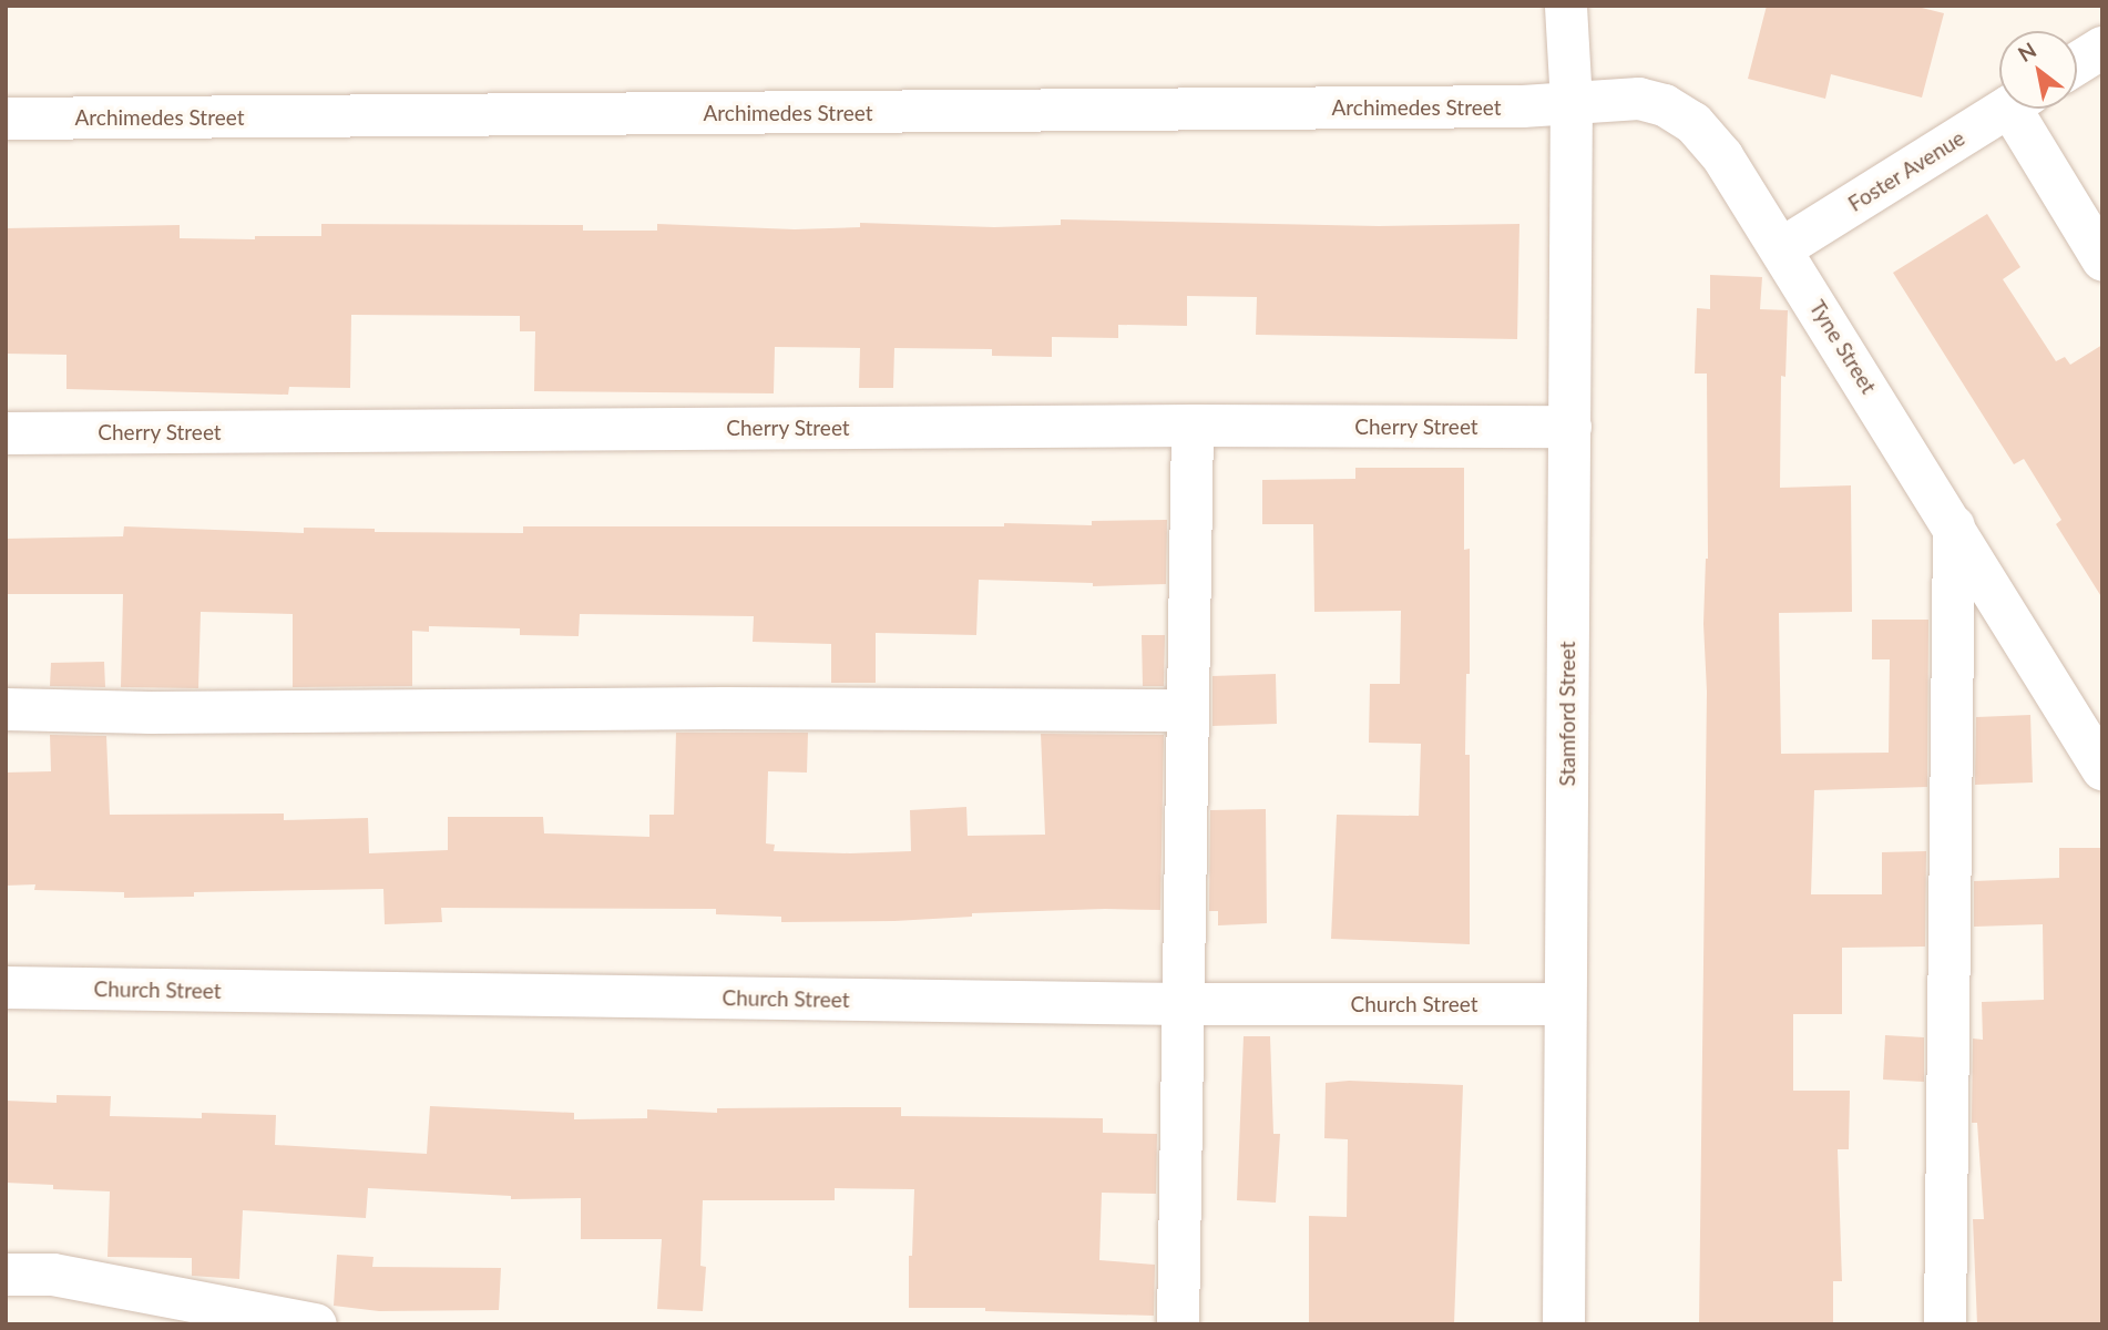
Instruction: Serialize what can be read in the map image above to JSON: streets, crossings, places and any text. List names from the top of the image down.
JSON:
{
  "streets": {
    "street": [
      "Archimedes Street",
      "Foster Avenue",
      "Tyne Street",
      "Cherry Street",
      "Stamford Street",
      "Church Street"
    ]
  },
  "crossings": [
    ["Archimedes Street", "Tyne Street"],
    ["Archimedes Street", "Stamford Street"],
    ["Foster Avenue", "Tyne Street"],
    ["Tyne Street", "Stamford Street"],
    ["Cherry Street", "Stamford Street"],
    ["Stamford Street", "Church Street"]
  ],
  "north": "top left"
}
